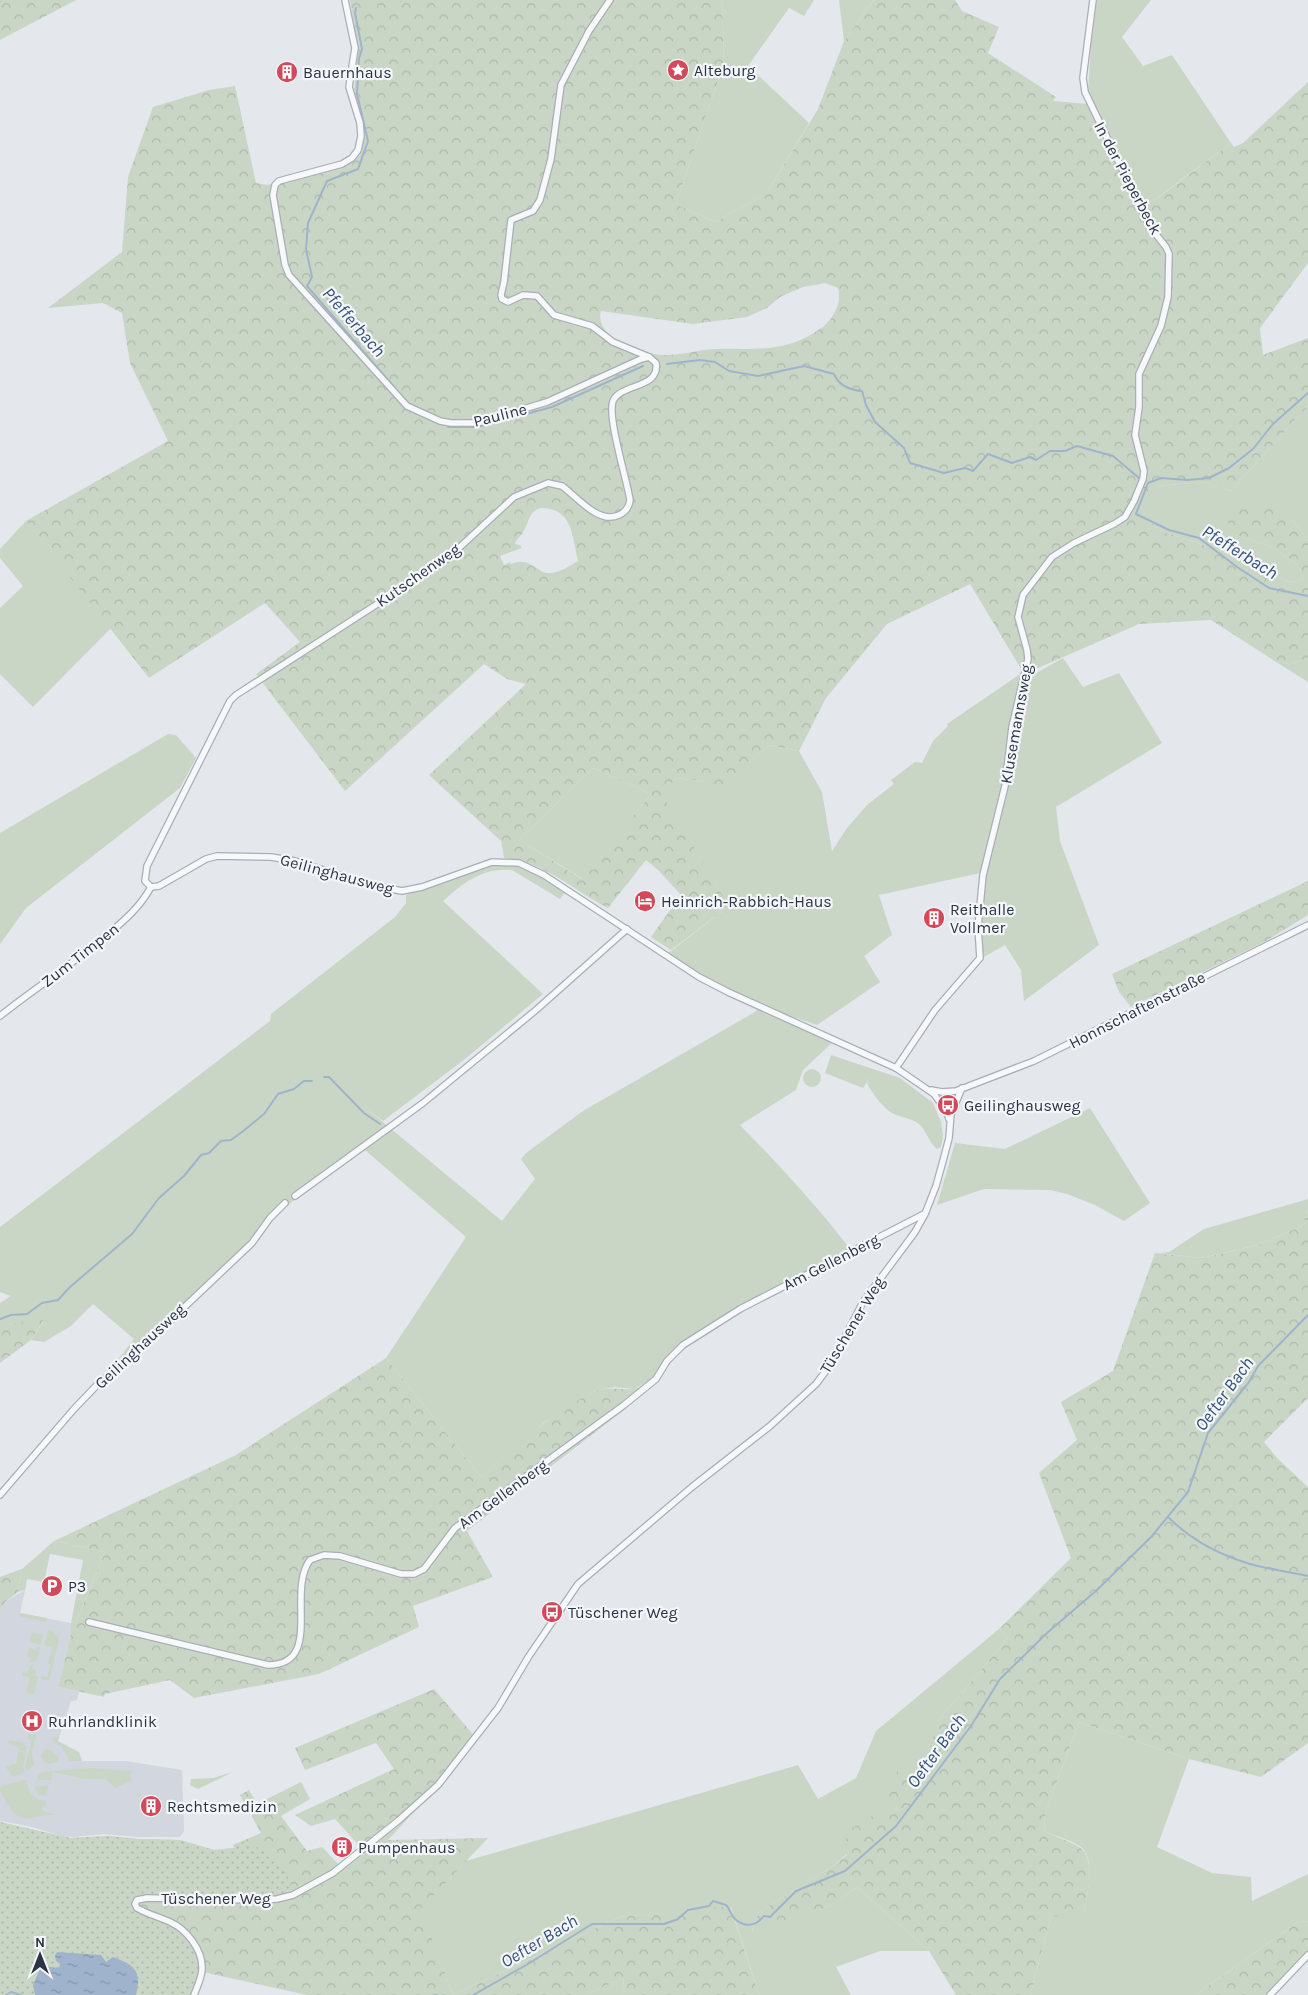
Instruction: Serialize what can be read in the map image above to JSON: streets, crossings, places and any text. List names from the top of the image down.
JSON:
{
  "streets": {
    "street": [
      "In der Pieperbeck",
      "Pauline",
      "Kutschenweg",
      "Klusemannsweg",
      "Geilinghausweg",
      "Zum Timpen",
      "Honnschaftenstraße",
      "Am Gellenberg",
      "Tüschener Weg"
    ]
  },
  "crossings": [
    ["In der Pieperbeck", "Klusemannsweg"],
    ["Pauline", "Kutschenweg"],
    ["Kutschenweg", "Geilinghausweg"],
    ["Kutschenweg", "Zum Timpen"],
    ["Klusemannsweg", "Geilinghausweg"],
    ["Geilinghausweg", "Zum Timpen"],
    ["Geilinghausweg", "Honnschaftenstraße"],
    ["Geilinghausweg", "Tüschener Weg"],
    ["Honnschaftenstraße", "Tüschener Weg"],
    ["Am Gellenberg", "Tüschener Weg"]
  ],
  "water": ["Pfefferbach", "Oefter Bach"],
  "places": {
    "place": ["Alteburg"],
    "building": [
      "Bauernhaus",
      "Reithalle Vollmer",
      "Rechtsmedizin",
      "Pumpenhaus"
    ],
    "hotel": ["Heinrich-Rabbich-Haus"],
    "bus stop": ["Geilinghausweg", "Tüschener Weg"],
    "parking": ["P3"],
    "hospital": ["Ruhrlandklinik"]
  },
  "north": "top"
}
